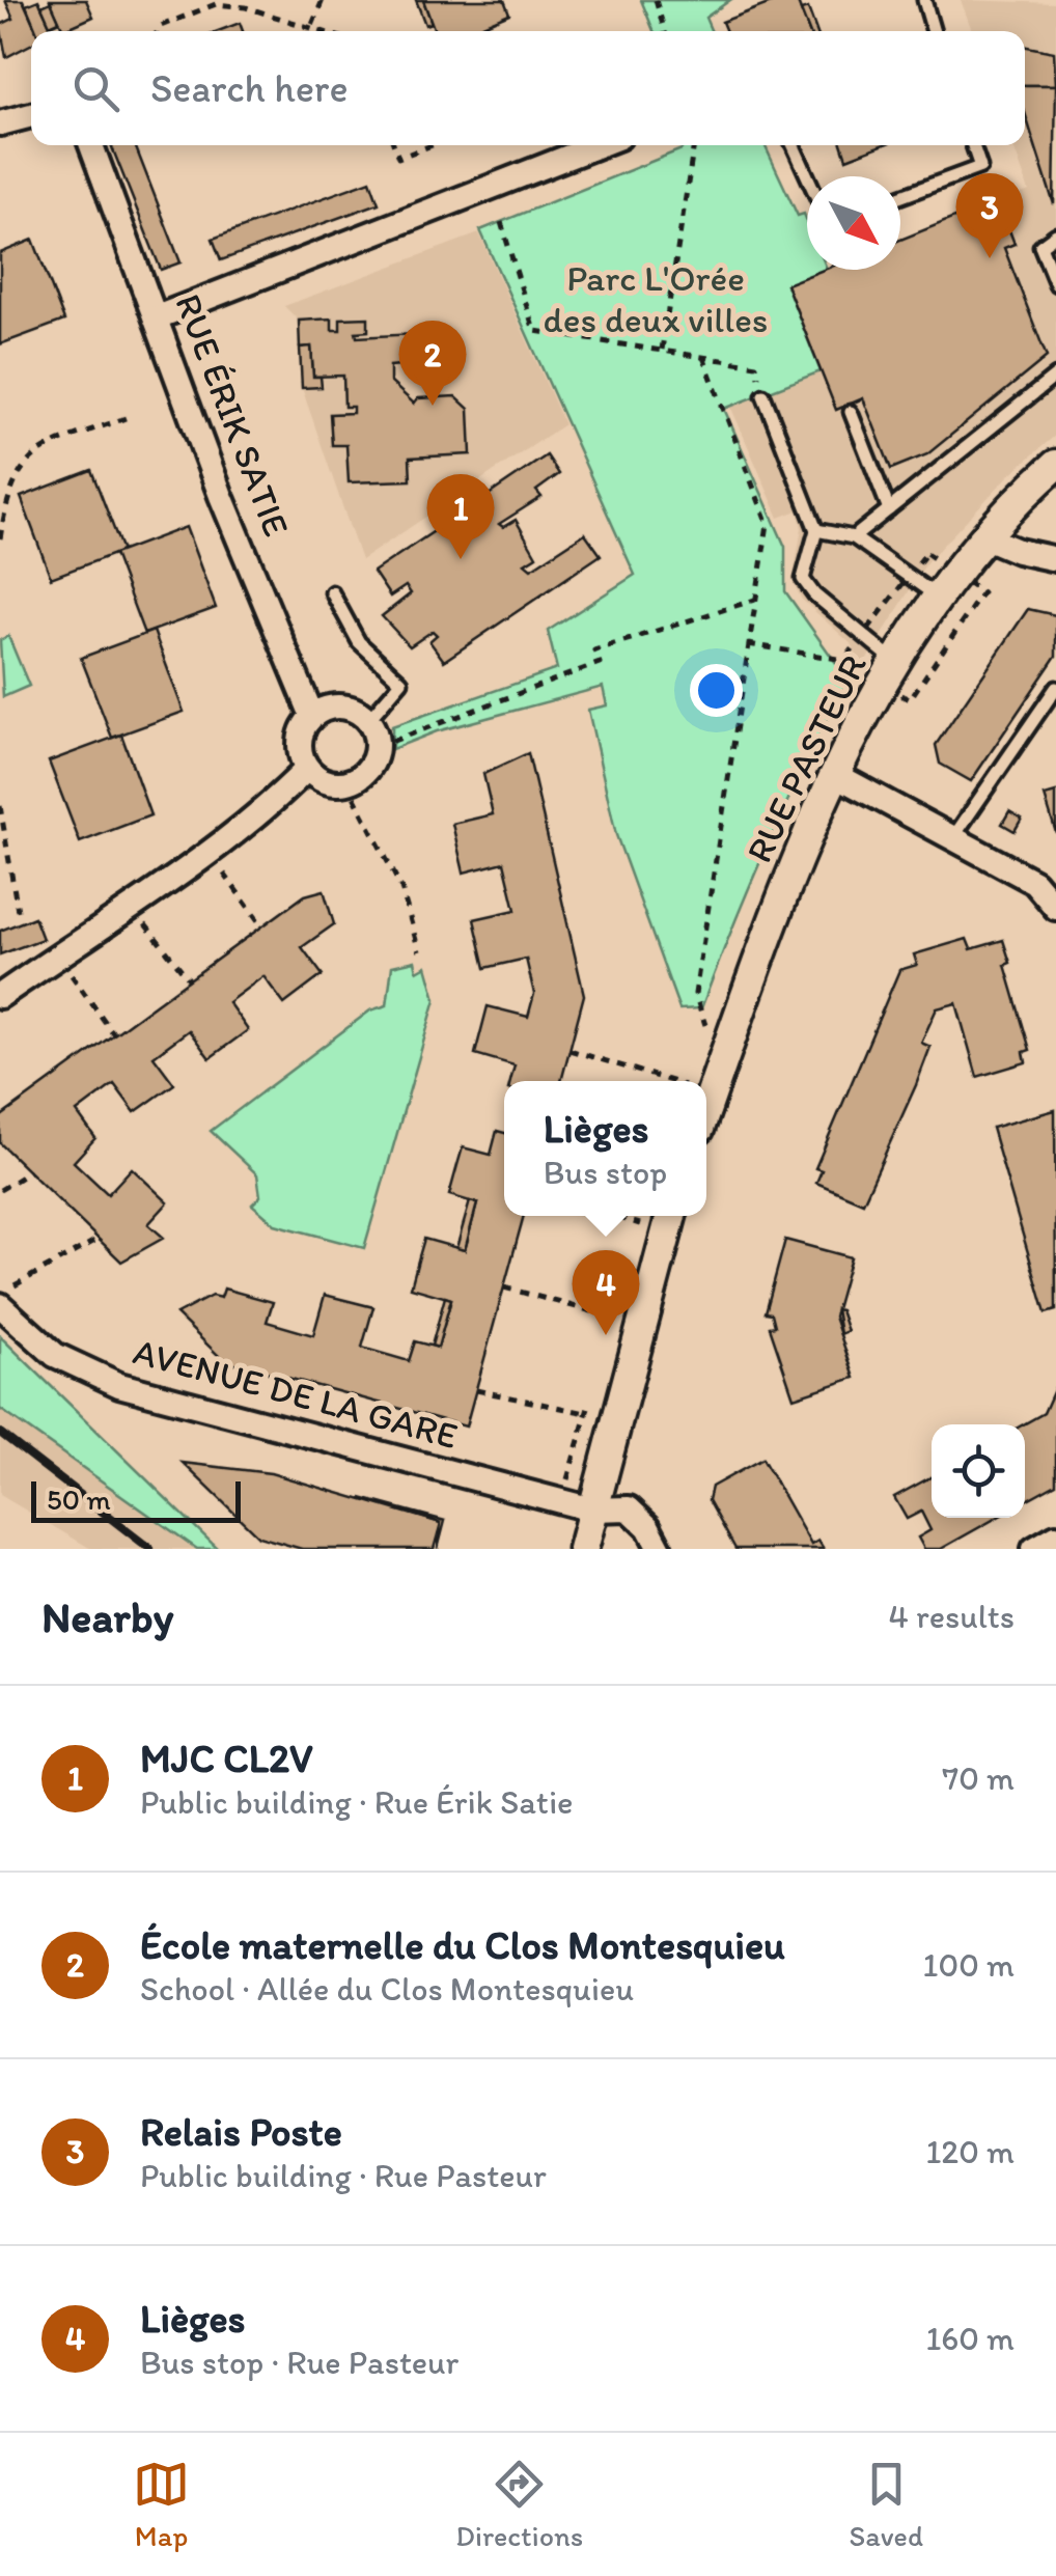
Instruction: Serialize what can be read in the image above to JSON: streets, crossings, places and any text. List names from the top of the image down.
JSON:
{
  "streets": {
    "street": ["RUE ÉRIK SATIE", "RUE PASTEUR", "AVENUE DE LA GARE"]
  },
  "parks": ["Parc L'Orée des deux villes"],
  "scale_bar": "50 m",
  "north": "bottom right",
  "page": {
    "search": "Search here",
    "pins": [
      "3",
      "2",
      "1",
      "4"
    ],
    "popup": ["Lièges", "Bus stop"],
    "scale": "50 m",
    "heading": ["Nearby", "4 results"],
    "list": [
      {
        "mark": "1",
        "name": "MJC CL2V",
        "note": "Public building · Rue Érik Satie",
        "value": "70 m"
      },
      {
        "mark": "2",
        "name": "École maternelle du Clos Montesquieu",
        "note": "School · Allée du Clos Montesquieu",
        "value": "100 m"
      },
      {
        "mark": "3",
        "name": "Relais Poste",
        "note": "Public building · Rue Pasteur",
        "value": "120 m"
      },
      {
        "mark": "4",
        "name": "Lièges",
        "note": "Bus stop · Rue Pasteur",
        "value": "160 m"
      }
    ],
    "nav": ["Map", "Directions", "Saved"]
  }
}
